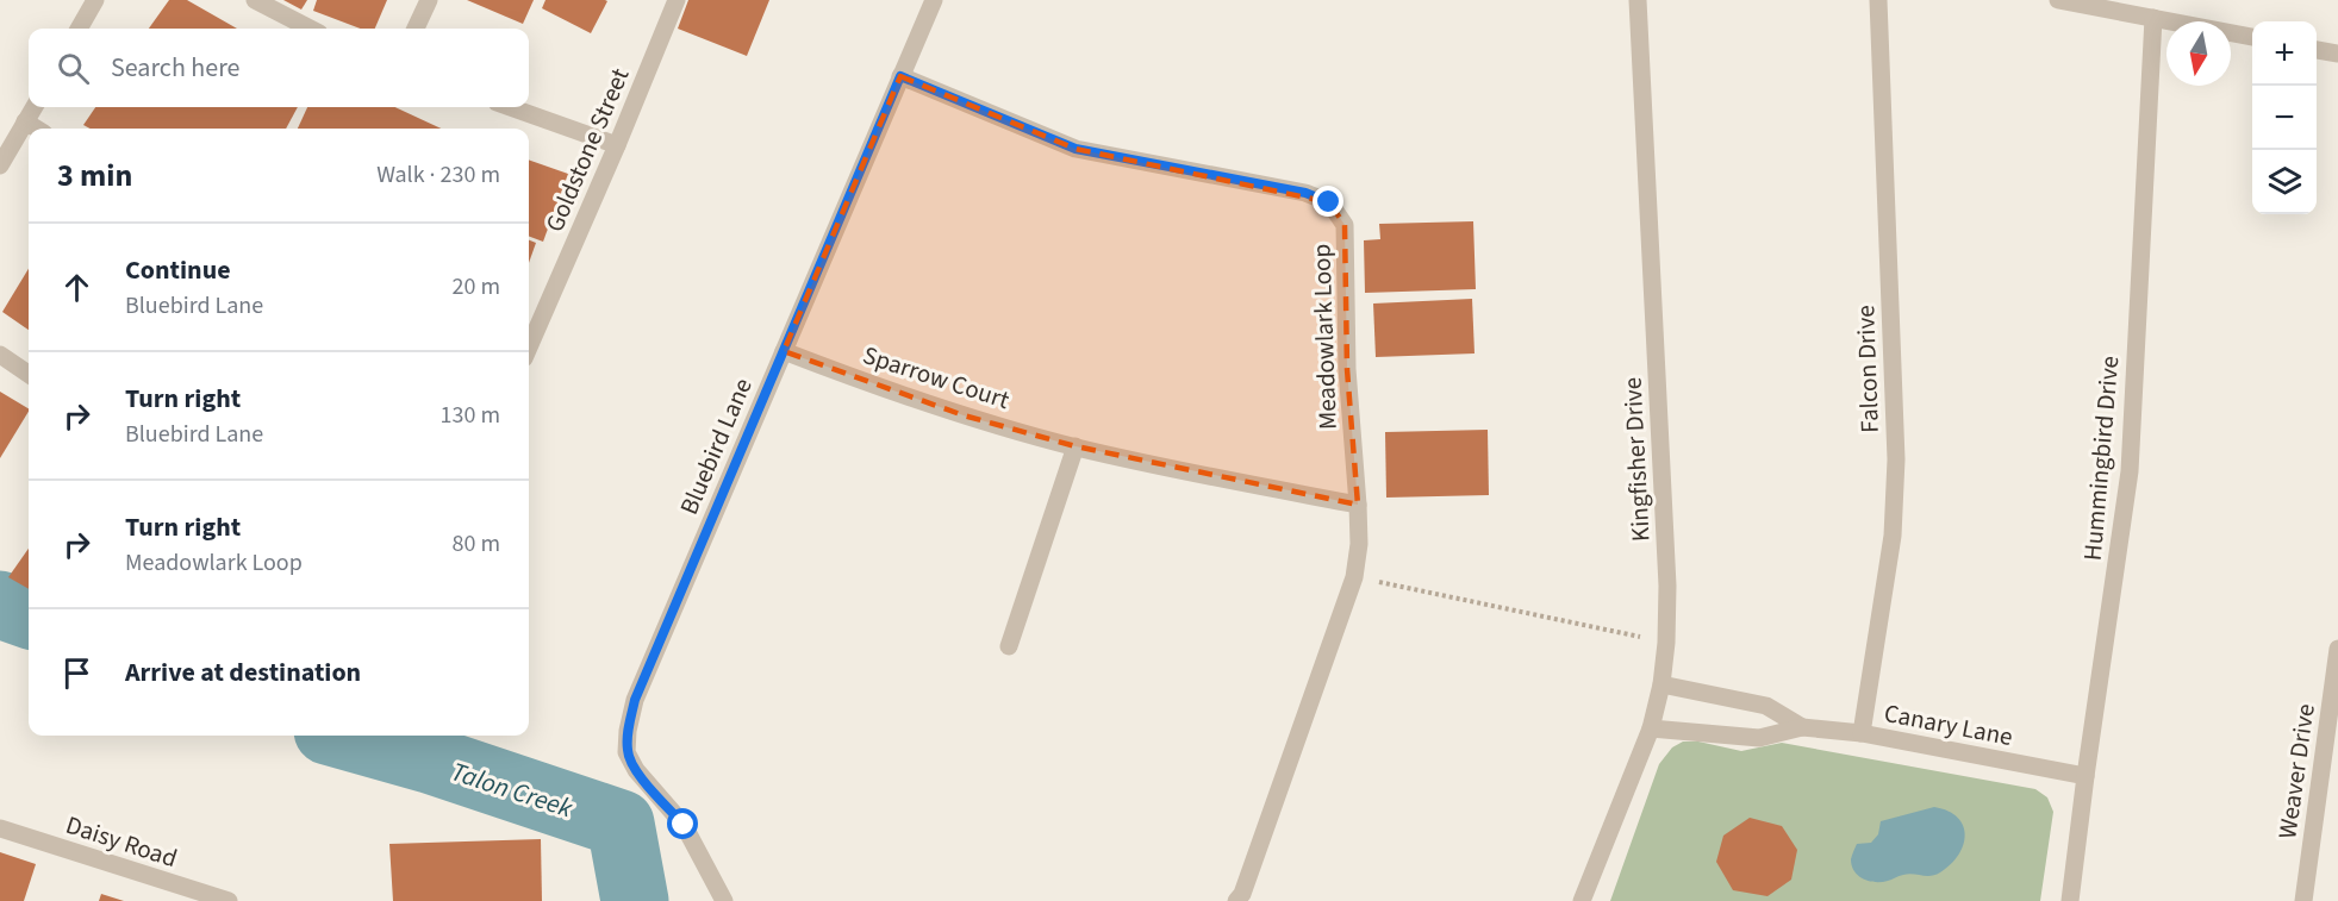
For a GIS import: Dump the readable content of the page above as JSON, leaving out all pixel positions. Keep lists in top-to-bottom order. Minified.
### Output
{"streets":{"street":["Goldstone Street","Meadowlark Loop","Falcon Drive","Sparrow Court","Bluebird Lane","Hummingbird Drive","Kingfisher Drive","Canary Lane","Weaver Drive","Daisy Road"]},"crossings":[["Meadowlark Loop","Sparrow Court"],["Meadowlark Loop","Bluebird Lane"],["Falcon Drive","Canary Lane"],["Sparrow Court","Bluebird Lane"],["Hummingbird Drive","Canary Lane"],["Kingfisher Drive","Canary Lane"]],"water":["Talon Creek"],"north":"bottom","page":{"map_buttons":["+","−"],"search":"Search here","heading":["3 min","Walk · 230 m"],"list":[["Continue","Bluebird Lane","20 m"],["Turn right","Bluebird Lane","130 m"],["Turn right","Meadowlark Loop","80 m"],"Arrive at destination"]}}
